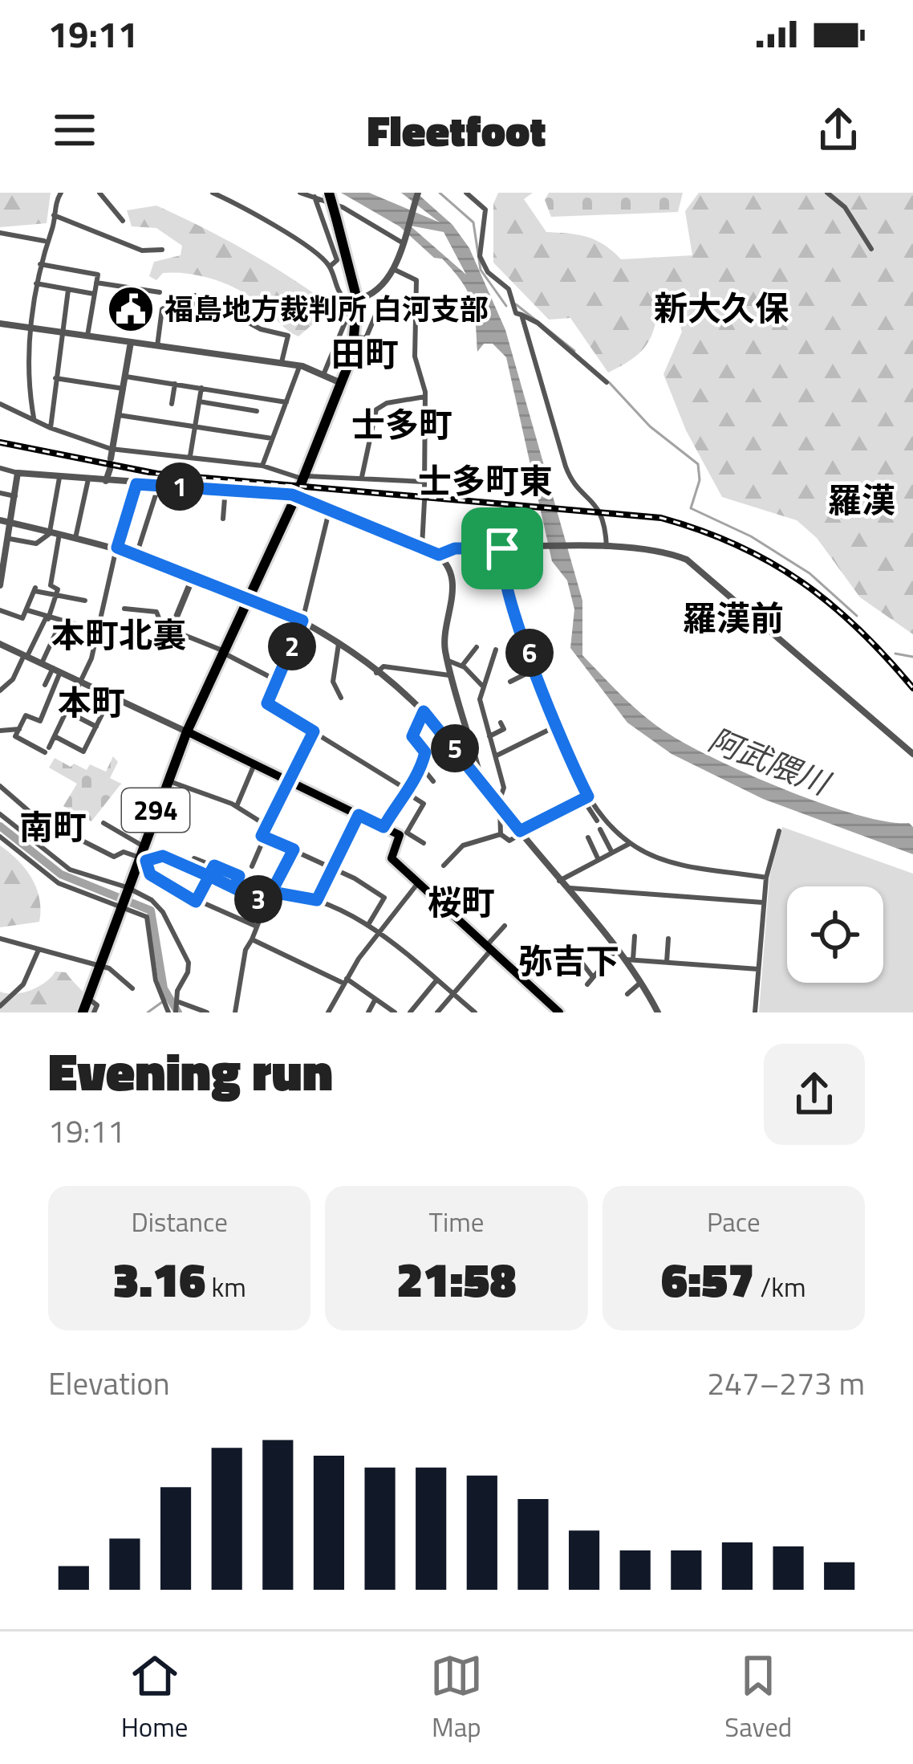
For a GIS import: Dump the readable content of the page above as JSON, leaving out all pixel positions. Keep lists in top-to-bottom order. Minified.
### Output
{"streets":{"highway":["294"]},"districts":["新大久保","田町","士多町","士多町東","羅漢","羅漢前","本町北裏","本町","南町","桜町","弥吉下"],"water":["阿武隈川"],"places":{"public building":["福島地方裁判所 白河支部"]},"page":{"status":"19:11","header":"Fleetfoot","pins":["1","2","6","5","3"],"heading":["Evening run","19:11"],"stats":[["Distance","3.16 km"],["Time","21:58"],["Pace","6:57 /km"]],"chart":["Elevation","247–273 m"],"tabs":["Home","Map","Saved"]}}
